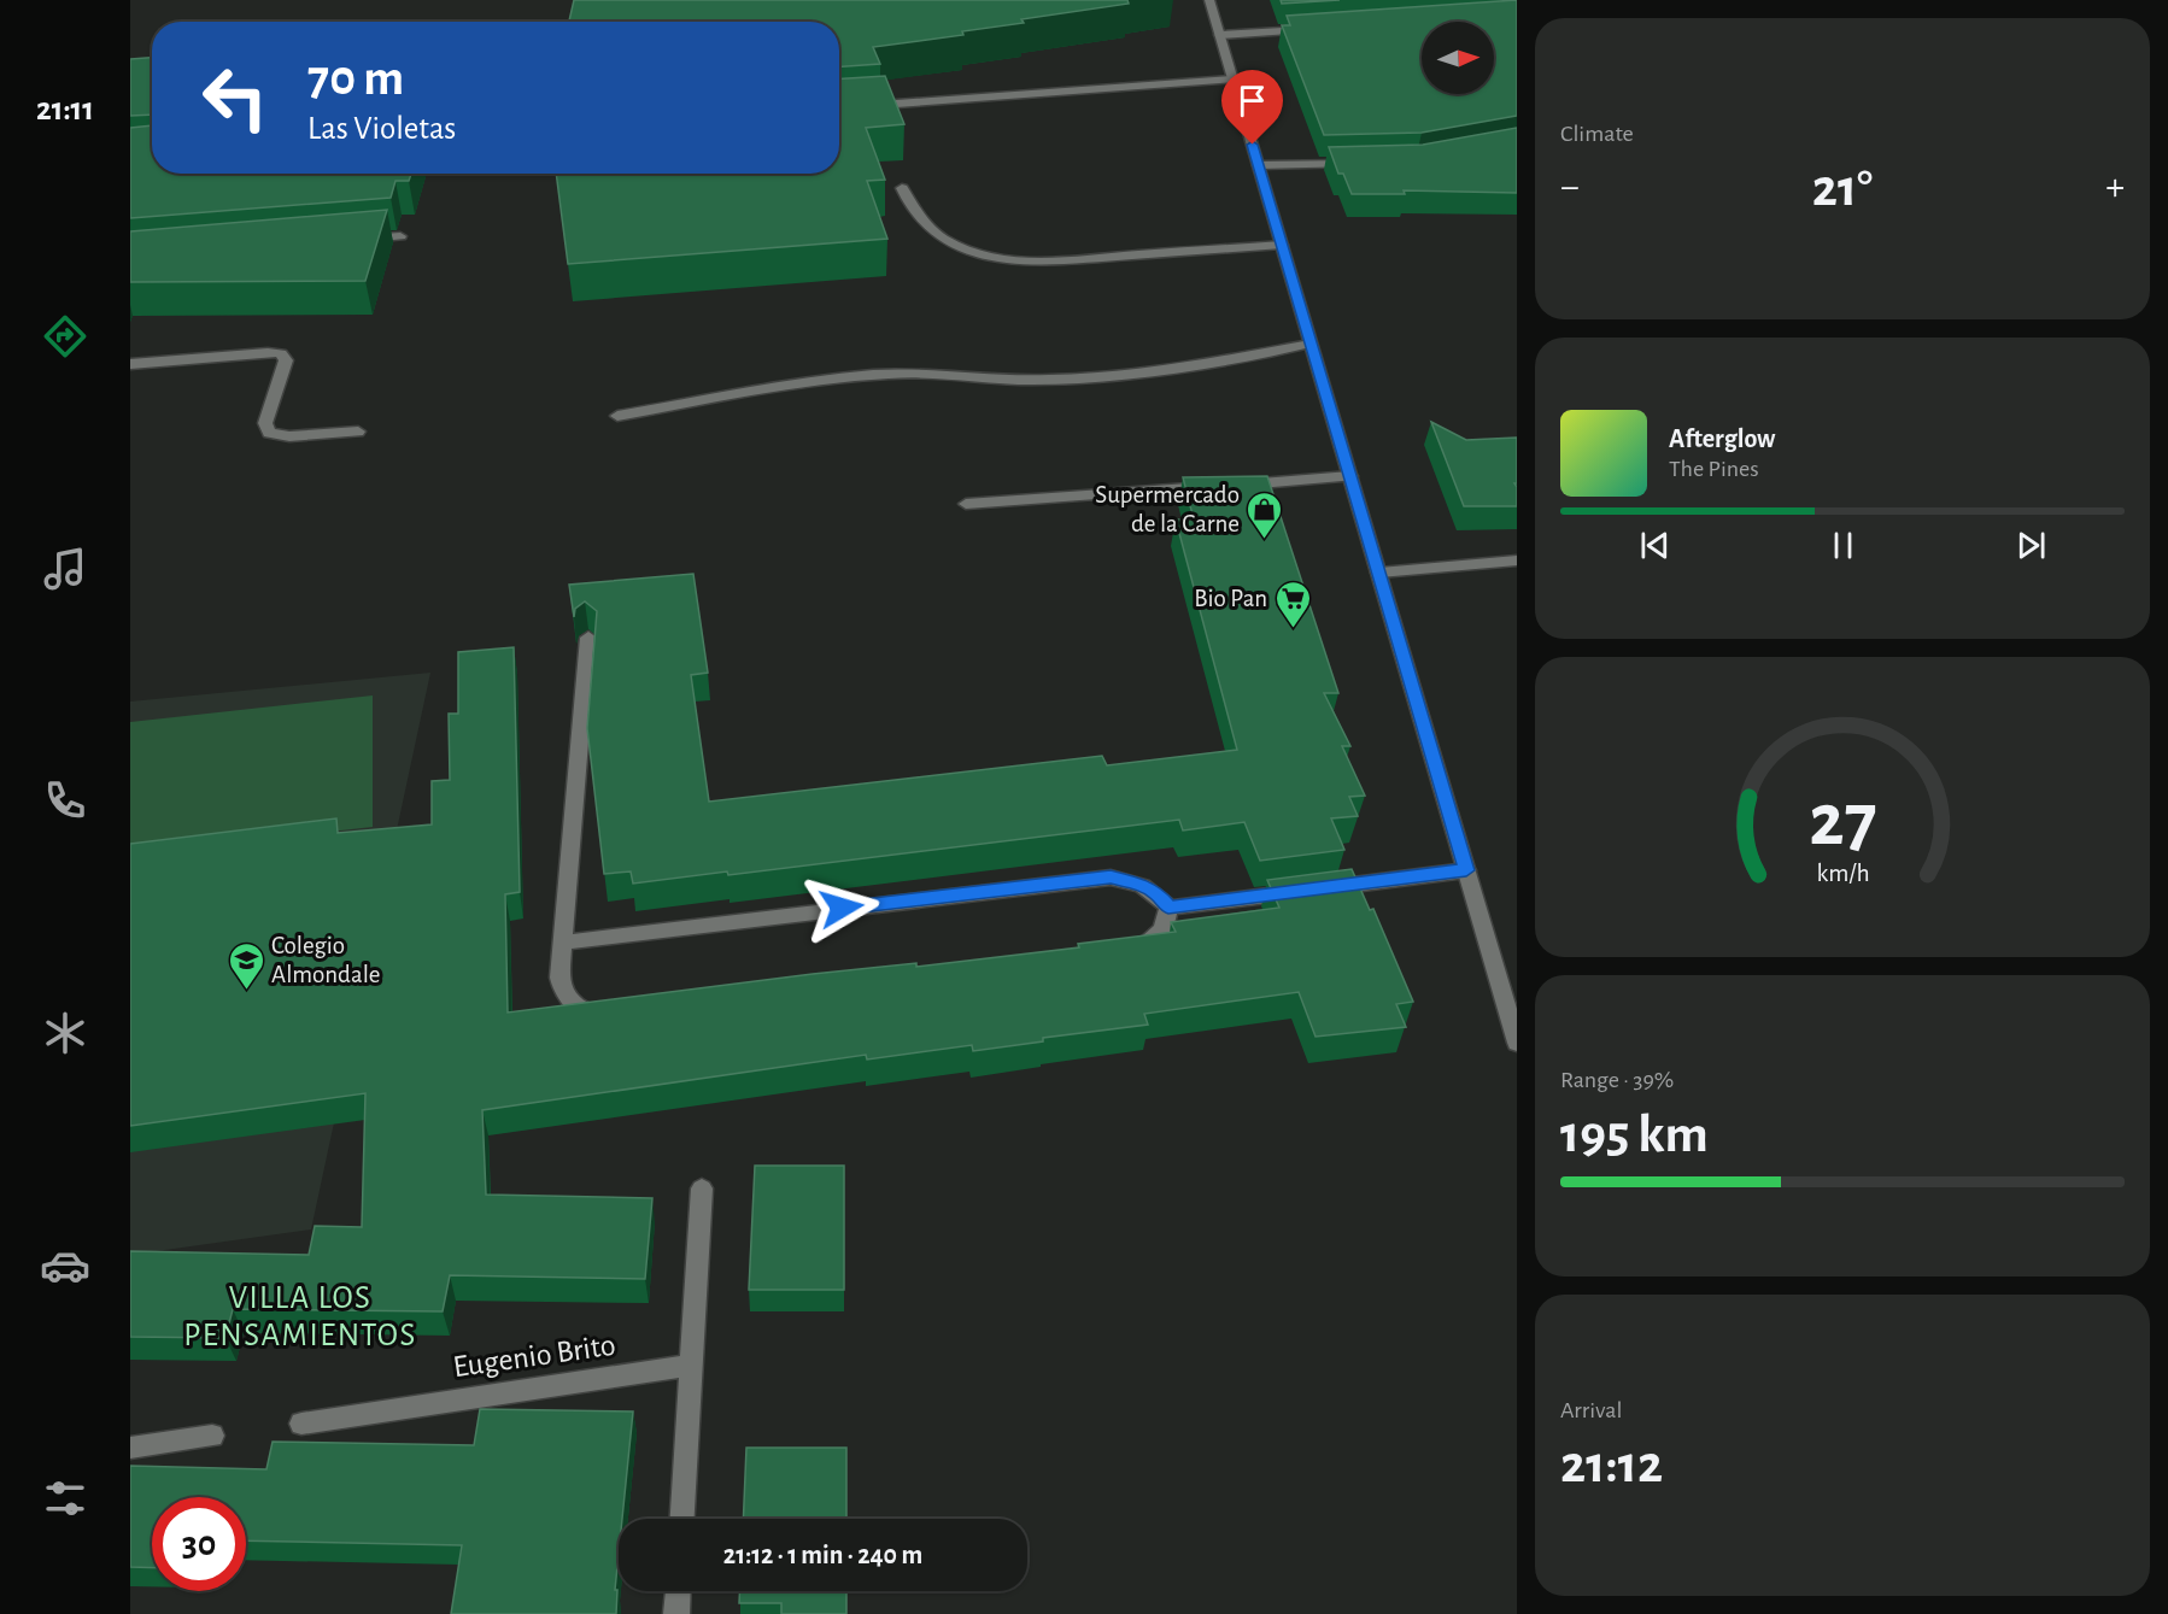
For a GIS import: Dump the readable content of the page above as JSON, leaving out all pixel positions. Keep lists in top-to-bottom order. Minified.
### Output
{"streets":{"street":["Eugenio Brito"]},"districts":["VILLA LOS PENSAMIENTOS"],"places":{"shop":["Supermercado de la Carne"],"supermarket":["Bio Pan"],"school or university":["Colegio Almondale"]},"north":"right","page":{"tabs":"21:11","tile":["Climate",["Range · 39%","195 km"],["Arrival","21:12"]],"turn":["70 m","Las Violetas"],"heat":["−","21°","+"],"song":["Afterglow","The Pines"],"limit":"30","trip":"21:12 · 1 min · 240 m","gauge":["27","km/h"]}}
